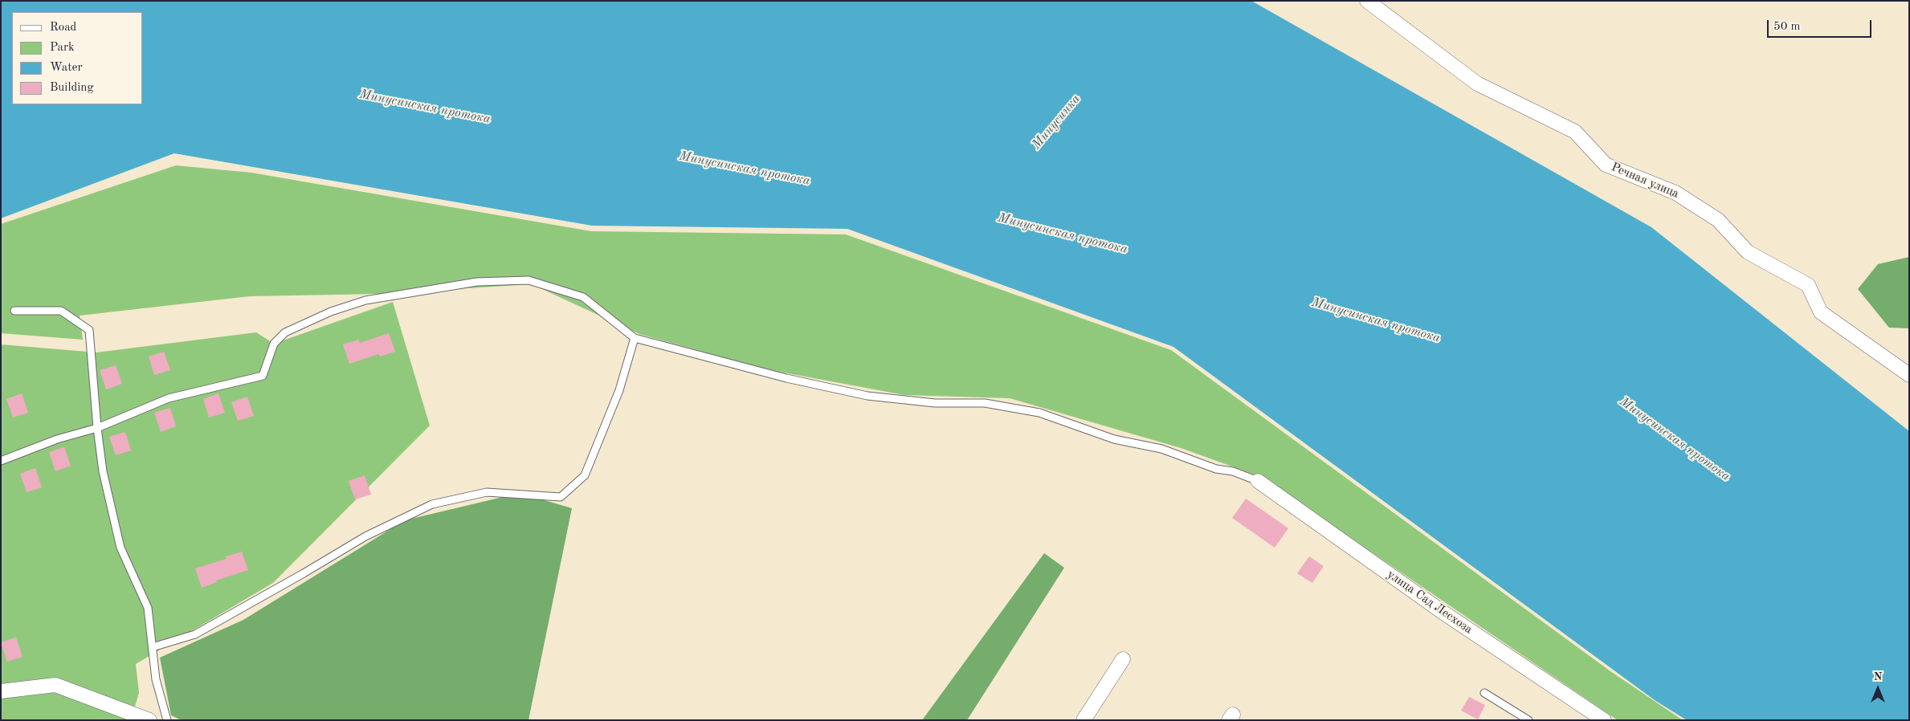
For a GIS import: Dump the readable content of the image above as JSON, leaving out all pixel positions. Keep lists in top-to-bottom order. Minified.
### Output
{"streets":{"street":["Речная улица","улица Сад Лесхоза"]},"water":["Минусинская протока","Минусинка"],"legend":["Road","Park","Water","Building"],"scale_bar":"50 m","north":"top"}
